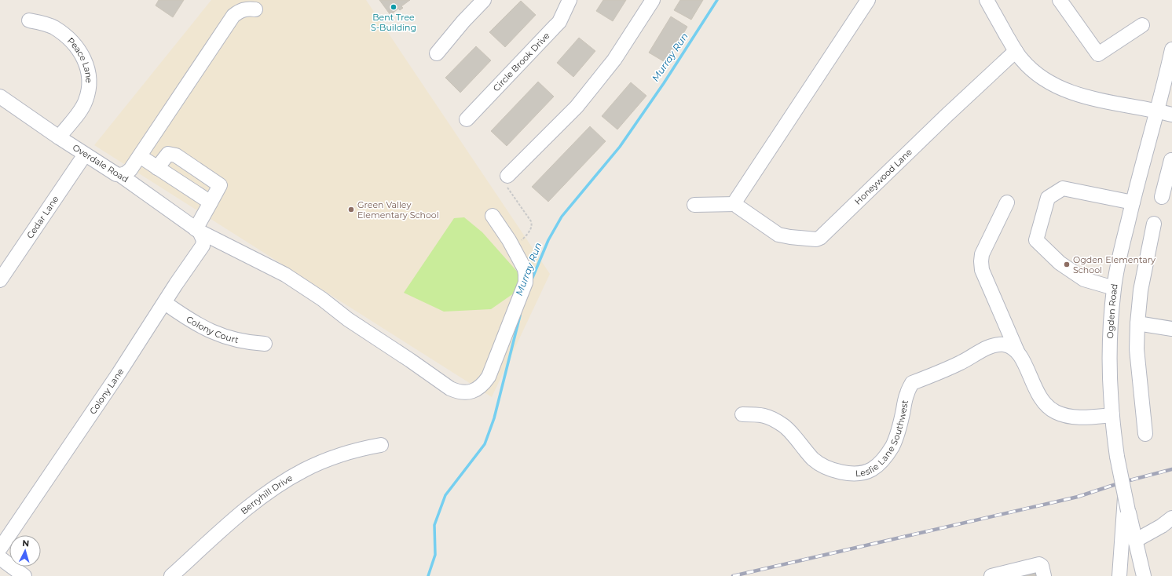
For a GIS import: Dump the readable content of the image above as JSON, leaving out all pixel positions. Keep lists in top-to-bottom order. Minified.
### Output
{"streets":{"street":["Peace Lane","Circle Brook Drive","Overdale Road","Honeywood Lane","Cedar Lane","Ogden Road","Colony Court","Colony Lane","Leslie Lane Southwest","Berryhill Drive"]},"crossings":[["Peace Lane","Overdale Road"],["Overdale Road","Cedar Lane"],["Overdale Road","Colony Lane"],["Colony Court","Colony Lane"]],"water":["Murray Run"],"places":["Bent Tree S-Building","Green Valley Elementary School","Ogden Elementary School"],"north":"top"}
